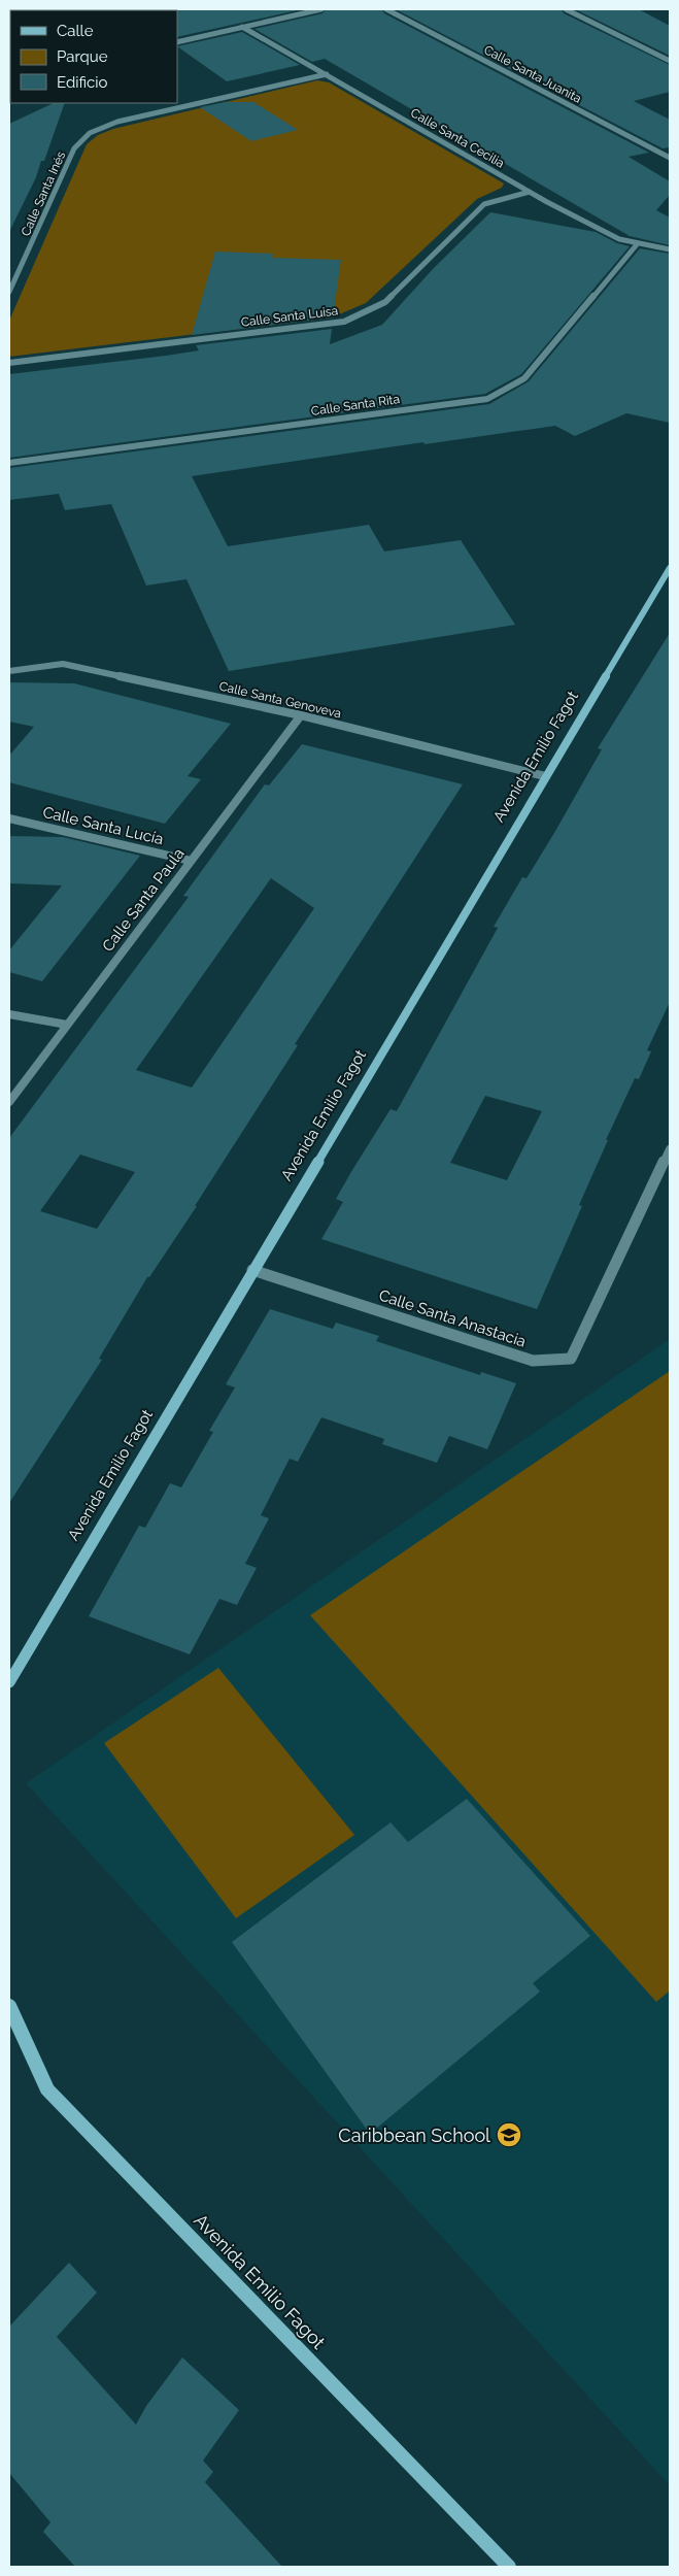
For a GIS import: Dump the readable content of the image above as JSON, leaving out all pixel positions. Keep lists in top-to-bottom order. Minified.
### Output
{"streets":{"street":["Calle Santa Juanita","Calle Santa Cecilia","Calle Santa Inés","Calle Santa Luisa","Calle Santa Rita","Calle Santa Genoveva","Avenida Emilio Fagot","Calle Santa Lucía","Calle Santa Paula","Calle Santa Anastacia"]},"crossings":[["Calle Santa Cecilia","Calle Santa Inés"],["Calle Santa Cecilia","Calle Santa Luisa"],["Calle Santa Cecilia","Calle Santa Rita"],["Calle Santa Genoveva","Avenida Emilio Fagot"],["Calle Santa Genoveva","Calle Santa Paula"],["Avenida Emilio Fagot","Calle Santa Anastacia"],["Calle Santa Lucía","Calle Santa Paula"]],"places":{"school or university":["Caribbean School"]},"legend":["Calle","Parque","Edificio"]}
